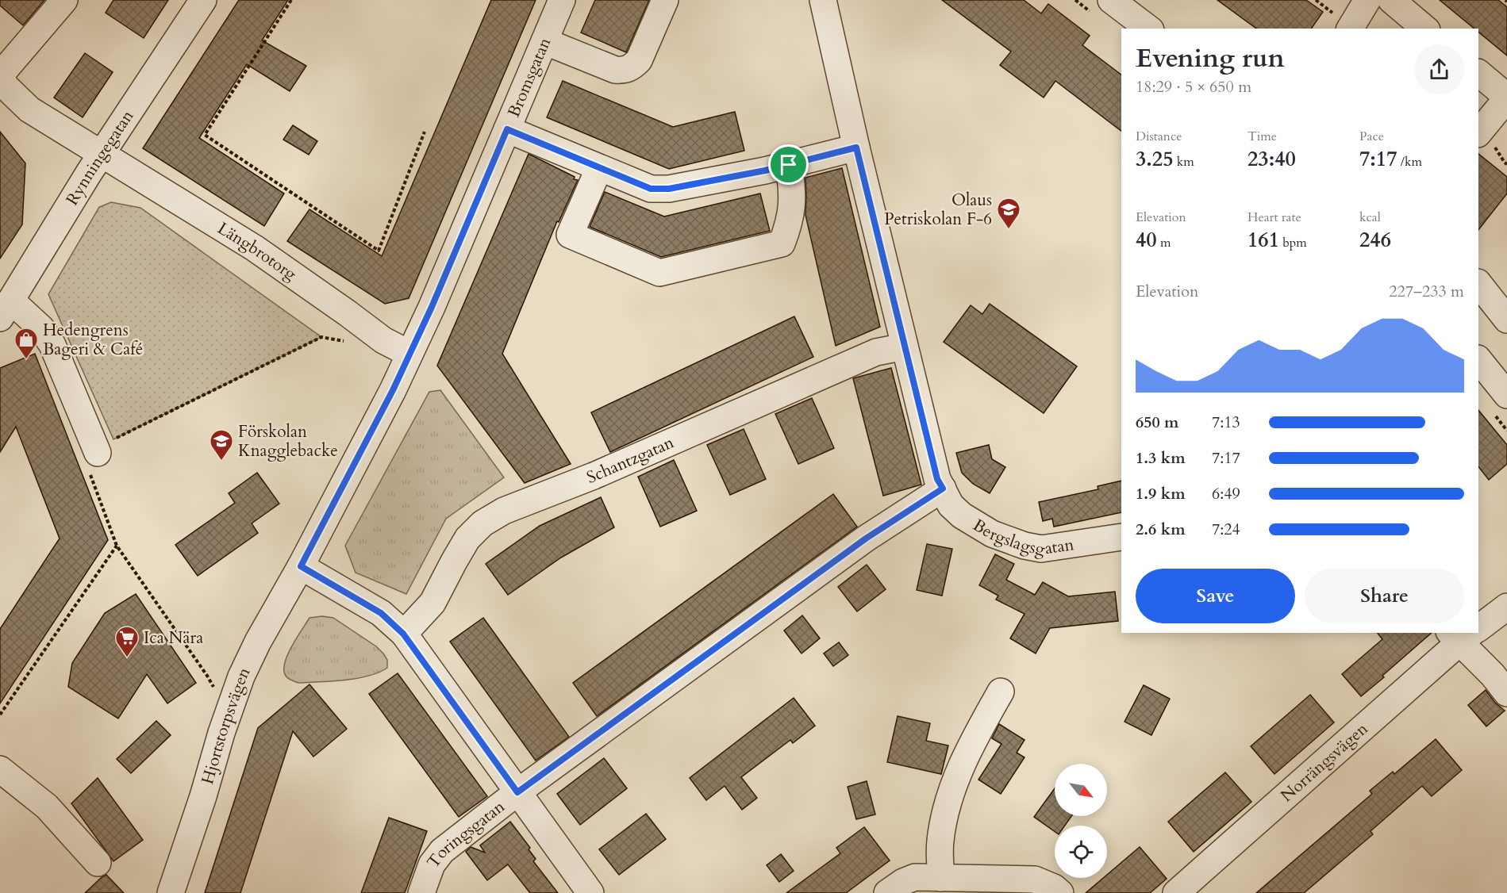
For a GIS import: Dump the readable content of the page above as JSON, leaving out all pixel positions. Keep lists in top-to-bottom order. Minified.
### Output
{"streets":{"street":["Bromsgatan","Rynningegatan","Längbrotorg","Schantzgatan","Bergslagsgatan","Hjortstorpsvägen","Norrängsvägen","Toringsgatan"]},"crossings":[["Bromsgatan","Längbrotorg"],["Bromsgatan","Hjortstorpsvägen"],["Rynningegatan","Längbrotorg"],["Schantzgatan","Bergslagsgatan"],["Bergslagsgatan","Toringsgatan"]],"places":{"school or university":["Olaus Petriskolan F-6","Förskolan Knagglebacke"],"shop":["Hedengrens Bageri & Café"],"supermarket":["Ica Nära"]},"north":"bottom right","page":{"heading":["Evening run","18:29 · 5 × 650 m"],"stats":[["Distance","3.25 km"],["Time","23:40"],["Pace","7:17 /km"],["Elevation","40 m"],["Heart rate","161 bpm"],["kcal","246"]],"chart":["Elevation","227–233 m"],"list":[{"name":"650 m","note":"7:13"},{"name":"1.3 km","note":"7:17"},{"name":"1.9 km","note":"6:49"},{"name":"2.6 km","note":"7:24"}],"buttons":["Save","Share"]}}
